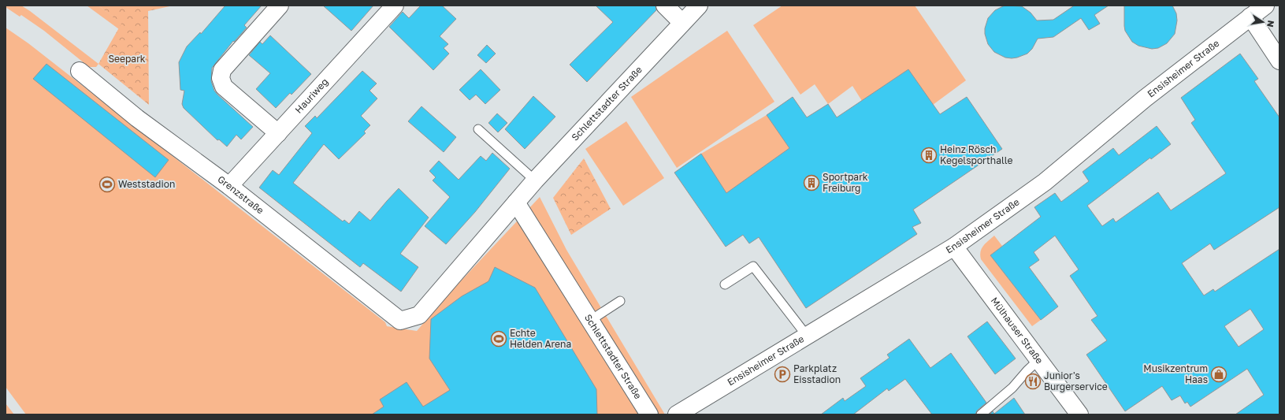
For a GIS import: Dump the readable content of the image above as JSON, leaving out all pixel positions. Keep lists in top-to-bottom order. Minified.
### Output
{"streets":{"street":["Ensisheimer Straße","Hauriweg","Schlettstadter Straße","Grenzstraße","Mülhauser Straße"]},"crossings":[["Ensisheimer Straße","Mülhauser Straße"],["Hauriweg","Grenzstraße"],["Schlettstadter Straße","Grenzstraße"]],"parks":["Seepark"],"places":{"building":["Heinz Rösch Kegelsporthalle","Sportpark Freiburg"],"sports":["Weststadion","Echte Helden Arena"],"parking":["Parkplatz Eisstadion"],"shop":["Musikzentrum Haas"],"restaurant":["Junior's Burgerservice"]},"north":"right"}
